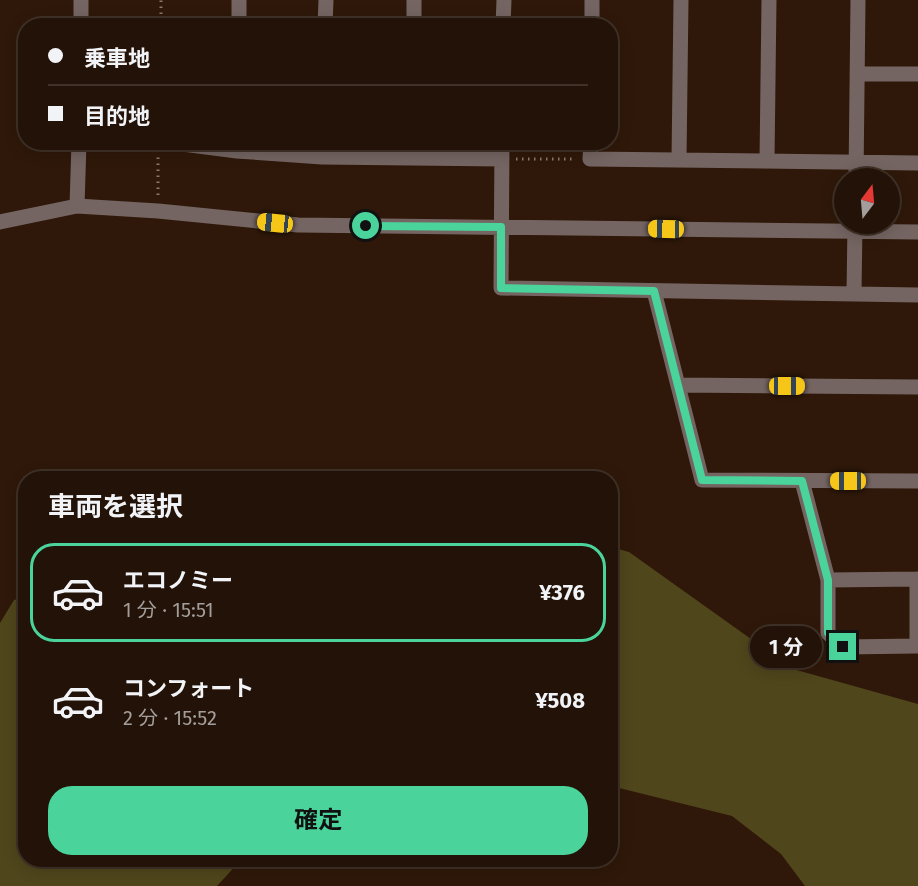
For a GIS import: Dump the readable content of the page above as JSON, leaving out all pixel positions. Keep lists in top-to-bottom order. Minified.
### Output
{"north":"top","page":{"banner":["乗車地","目的地"],"heading":"車両を選択","list":[{"name":"エコノミー","note":"1 分 · 15:51","value":"¥376"},{"name":"コンフォート","note":"2 分 · 15:52","value":"¥508"}],"bubble":"1 分","buttons":"確定"}}
